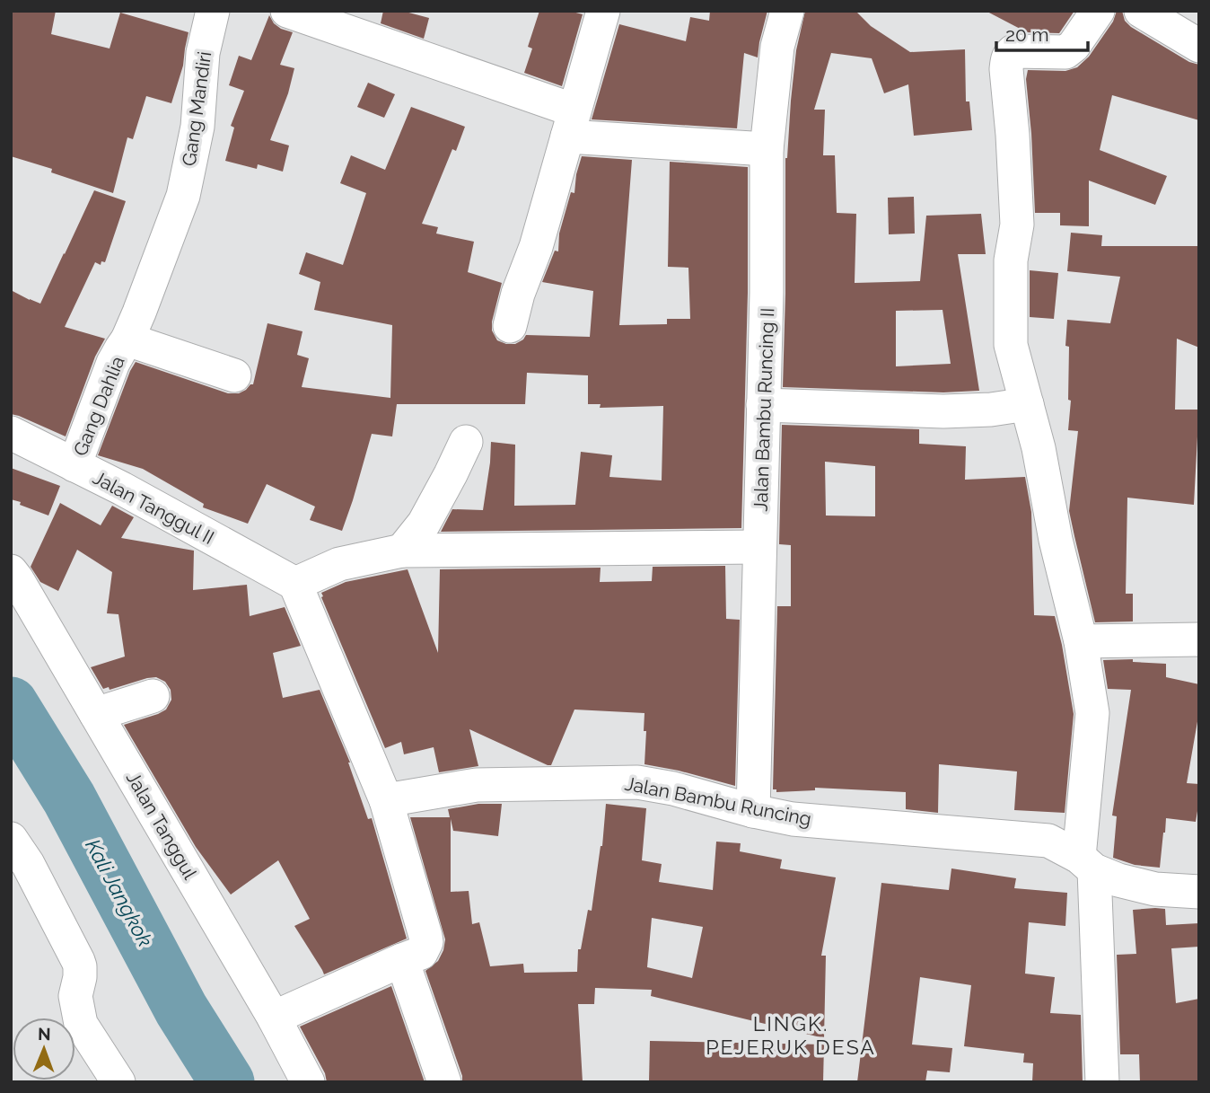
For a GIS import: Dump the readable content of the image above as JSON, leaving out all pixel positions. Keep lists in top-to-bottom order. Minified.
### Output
{"streets":{"street":["Gang Mandiri","Gang Dahlia","Jalan Bambu Runcing II","Jalan Tanggul II","Jalan Bambu Runcing","Jalan Tanggul"]},"crossings":[["Gang Mandiri","Gang Dahlia"],["Gang Dahlia","Jalan Tanggul II"],["Jalan Bambu Runcing II","Jalan Bambu Runcing"]],"districts":["LINGK. PEJERUK DESA"],"water":["Kali Jangkok"],"scale_bar":"20 m","north":"top"}
